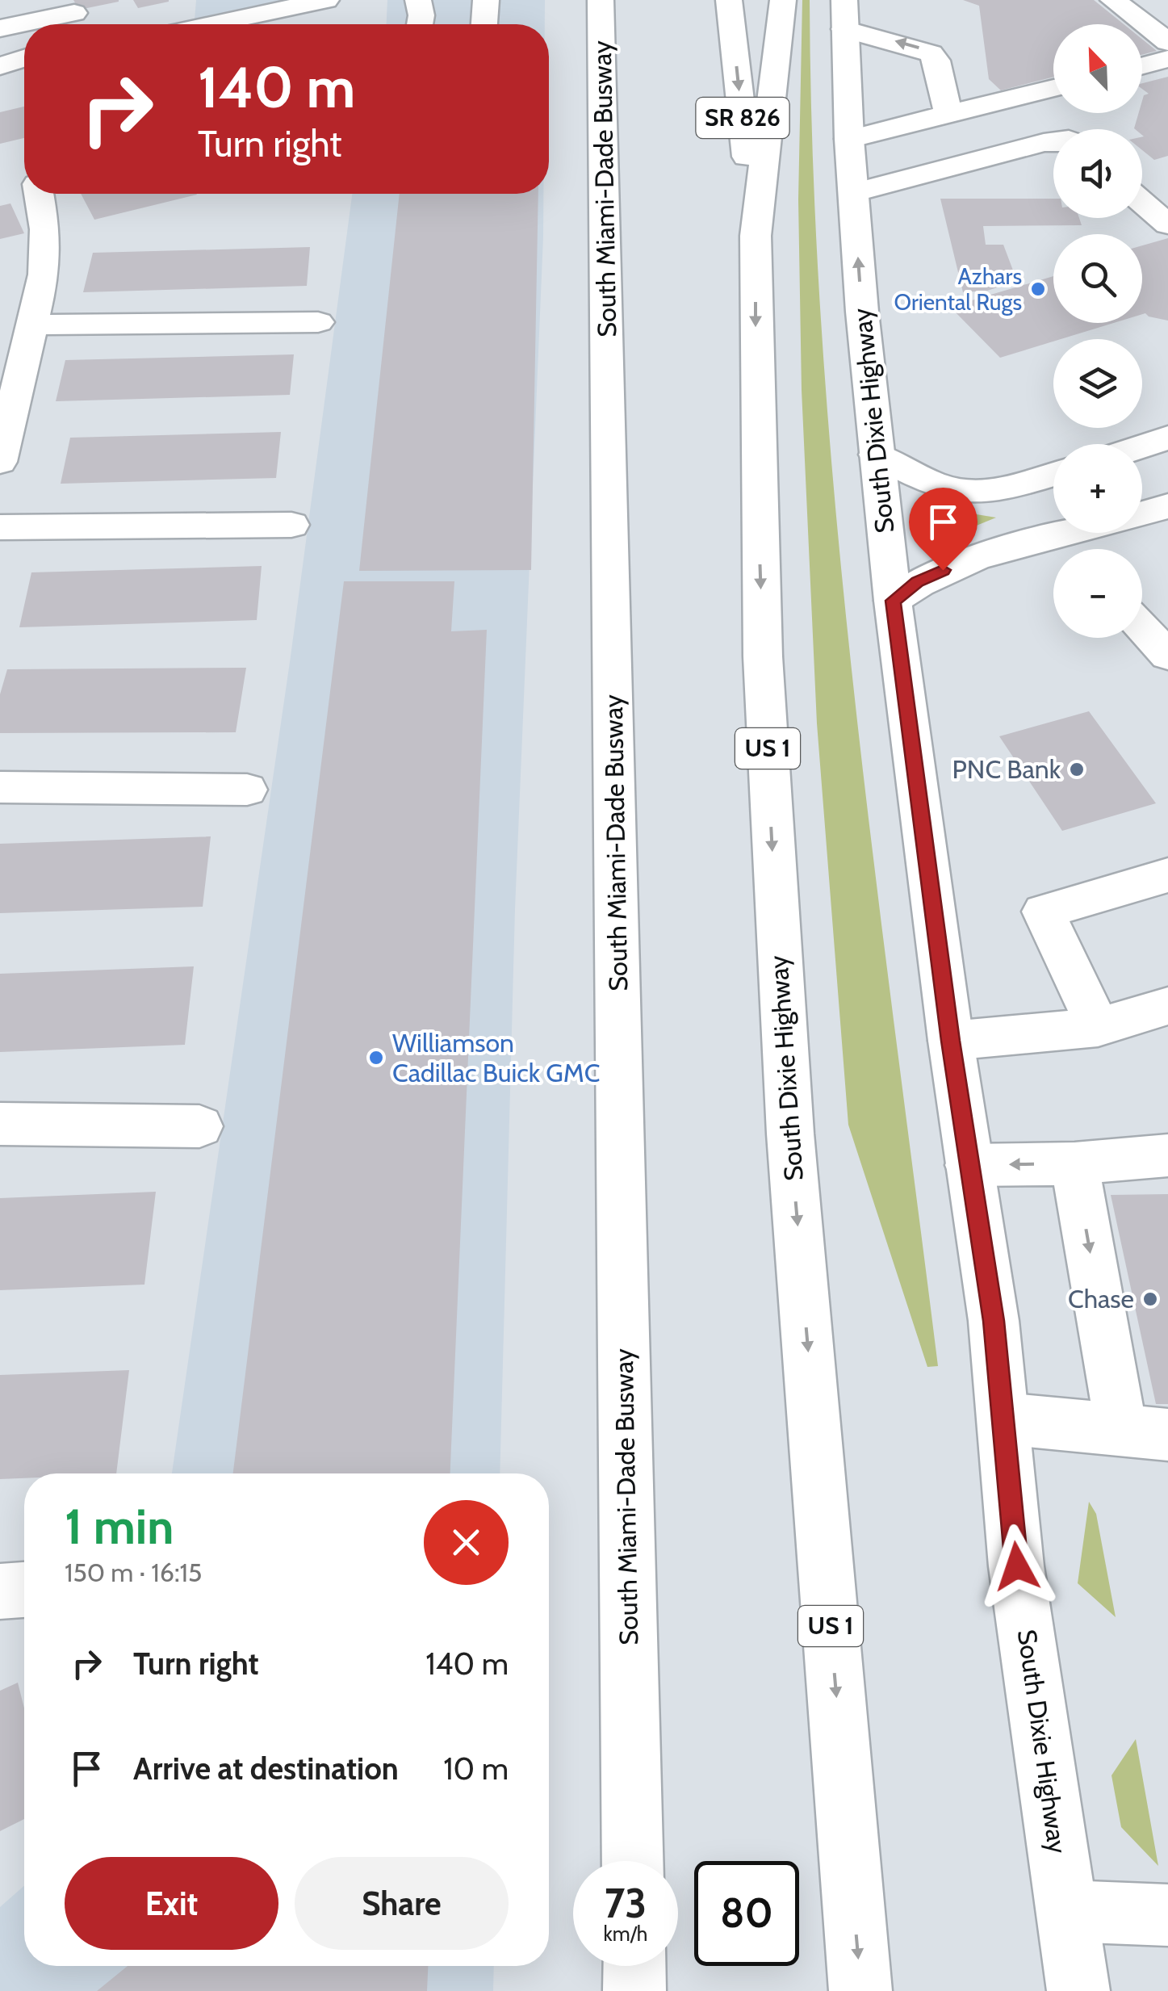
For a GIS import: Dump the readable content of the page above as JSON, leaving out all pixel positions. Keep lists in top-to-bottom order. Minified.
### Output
{"streets":{"main road":["SR 826","South Miami-Dade Busway","South Dixie Highway","US 1"]},"crossings":[["SR 826","South Dixie Highway"]],"places":["Azhars Oriental Rugs","PNC Bank","Williamson Cadillac Buick GMC","Chase"],"north":"top left","page":{"map_buttons":["+","−"],"turn":["140 m","Turn right"],"heading":["1 min","150 m · 16:15"],"list":[{"name":"Turn right","value":"140 m"},{"name":"Arrive at destination","value":"10 m"}],"buttons":["Exit","Share"],"speed":"73 km/h","limit":"80"}}
